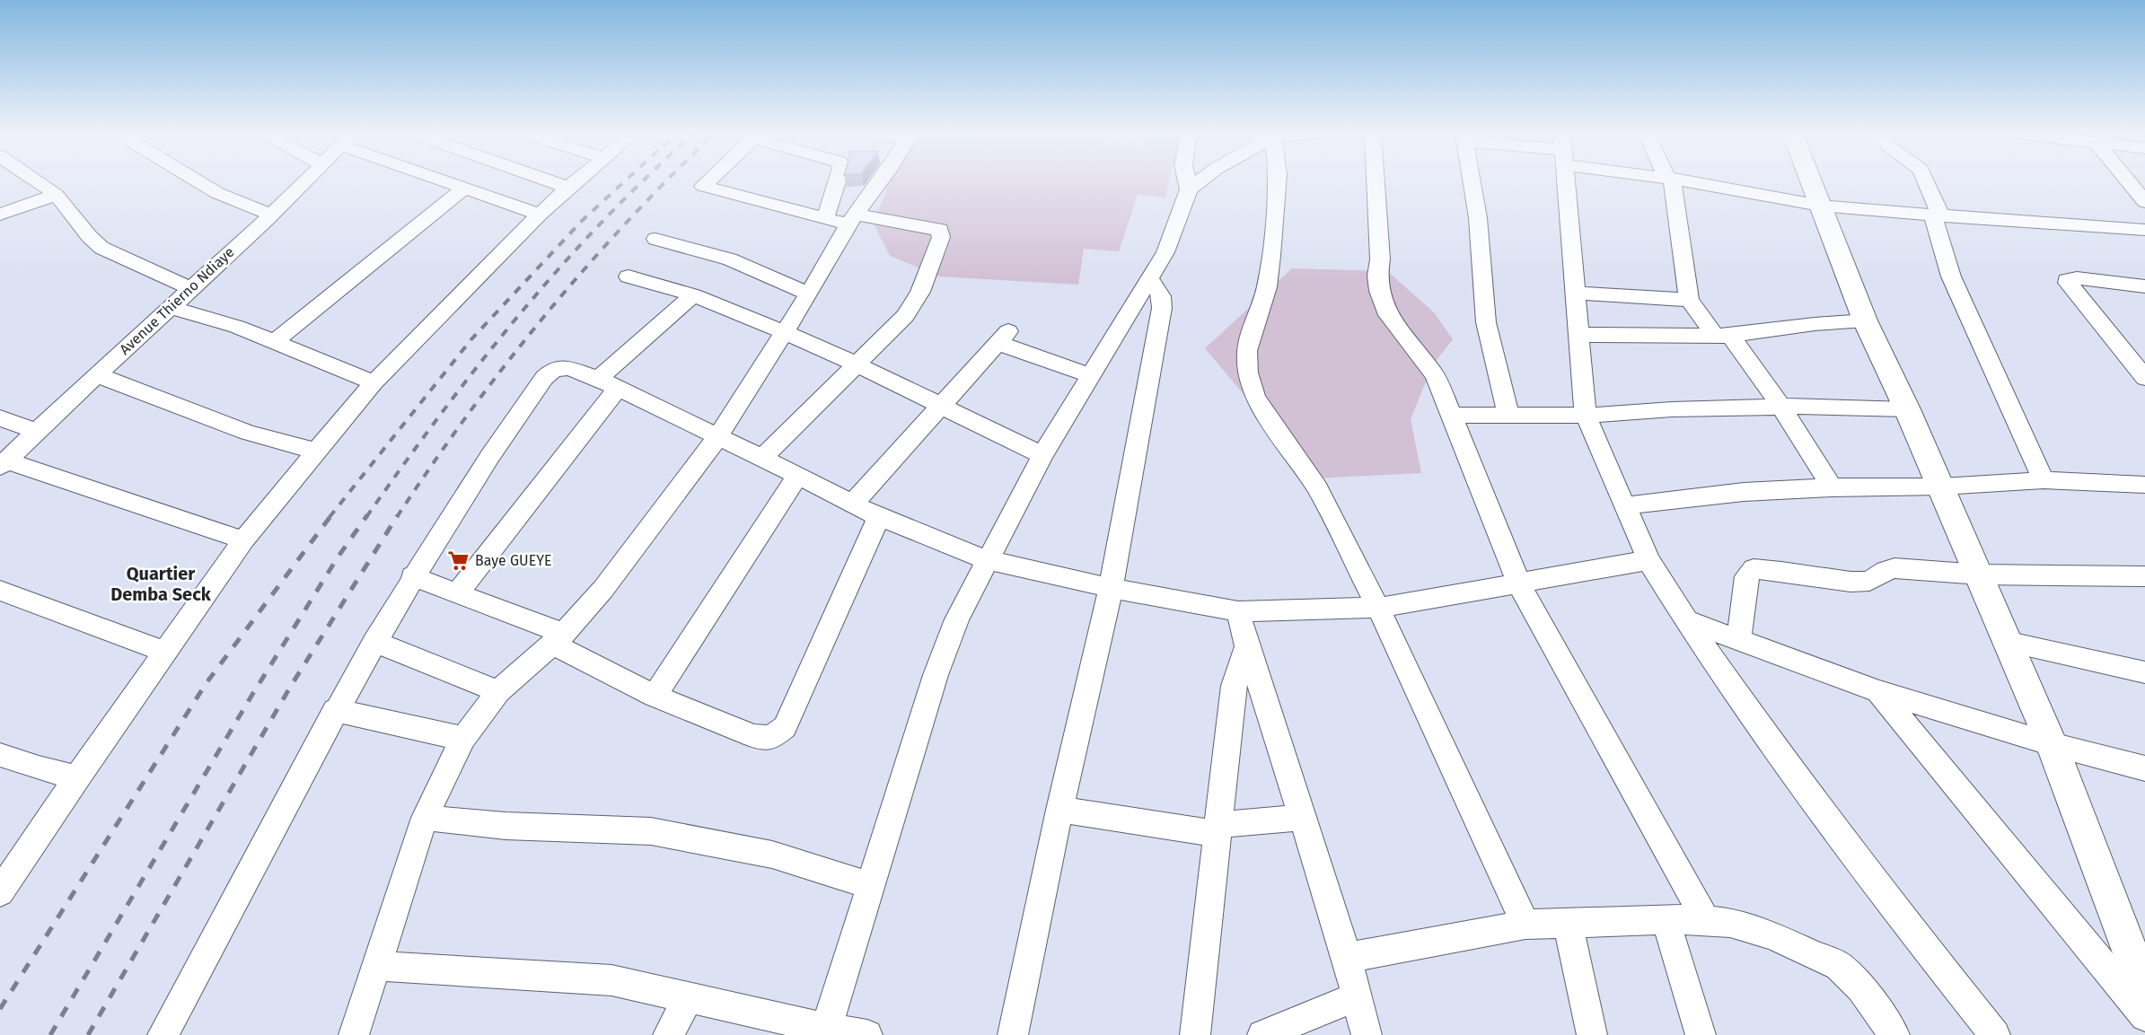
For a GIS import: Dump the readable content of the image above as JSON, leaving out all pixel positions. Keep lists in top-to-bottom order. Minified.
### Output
{"streets":{"street":["Avenue Thierno Ndiaye"]},"districts":["Quartier Demba Seck"],"places":{"supermarket":["Baye GUEYE"]}}
